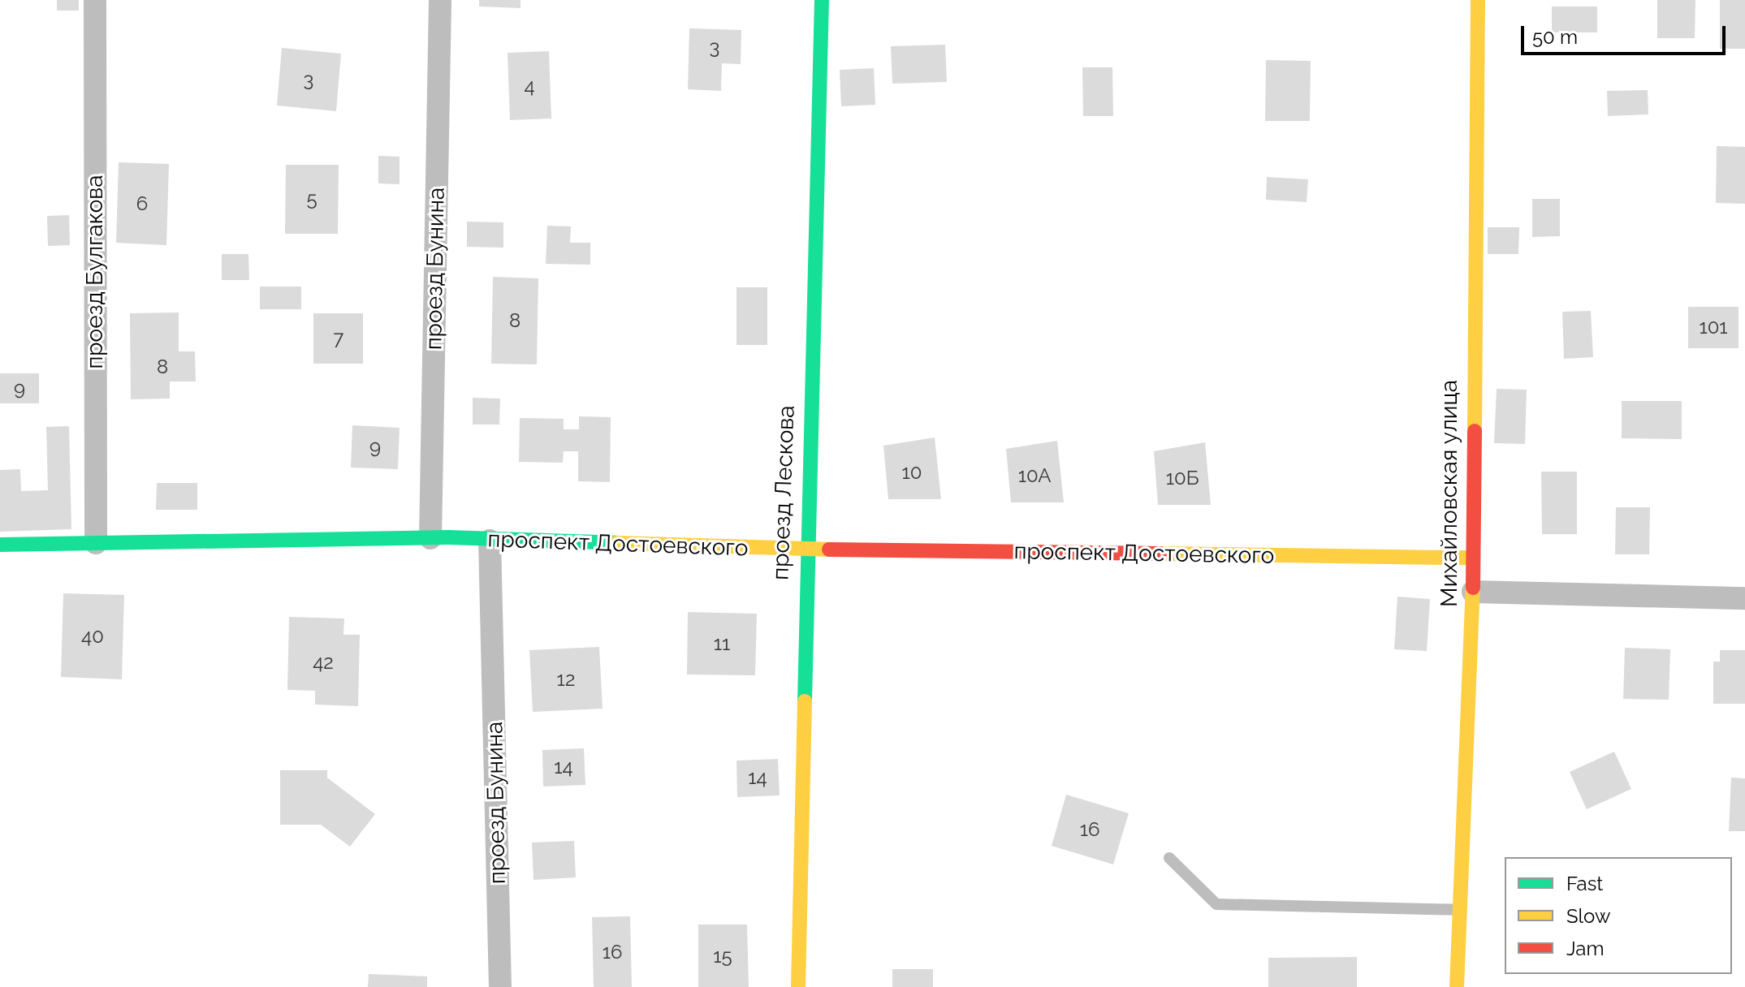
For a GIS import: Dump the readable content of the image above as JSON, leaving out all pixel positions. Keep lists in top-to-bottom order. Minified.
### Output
{"streets":{"street":["проезд Бунина","проезд Булгакова","проезд Лескова","Михайловская улица","проспект Достоевского"]},"crossings":[["проезд Бунина","проспект Достоевского"],["проезд Булгакова","проспект Достоевского"],["проезд Лескова","проспект Достоевского"],["Михайловская улица","проспект Достоевского"]],"house_numbers":["3","3","4","5","6","8","101","7","8","9","9","10","10А","10Б","40","11","42","12","14","14","16","16","15"],"legend":["Fast","Slow","Jam"],"scale_bar":"50 m"}
